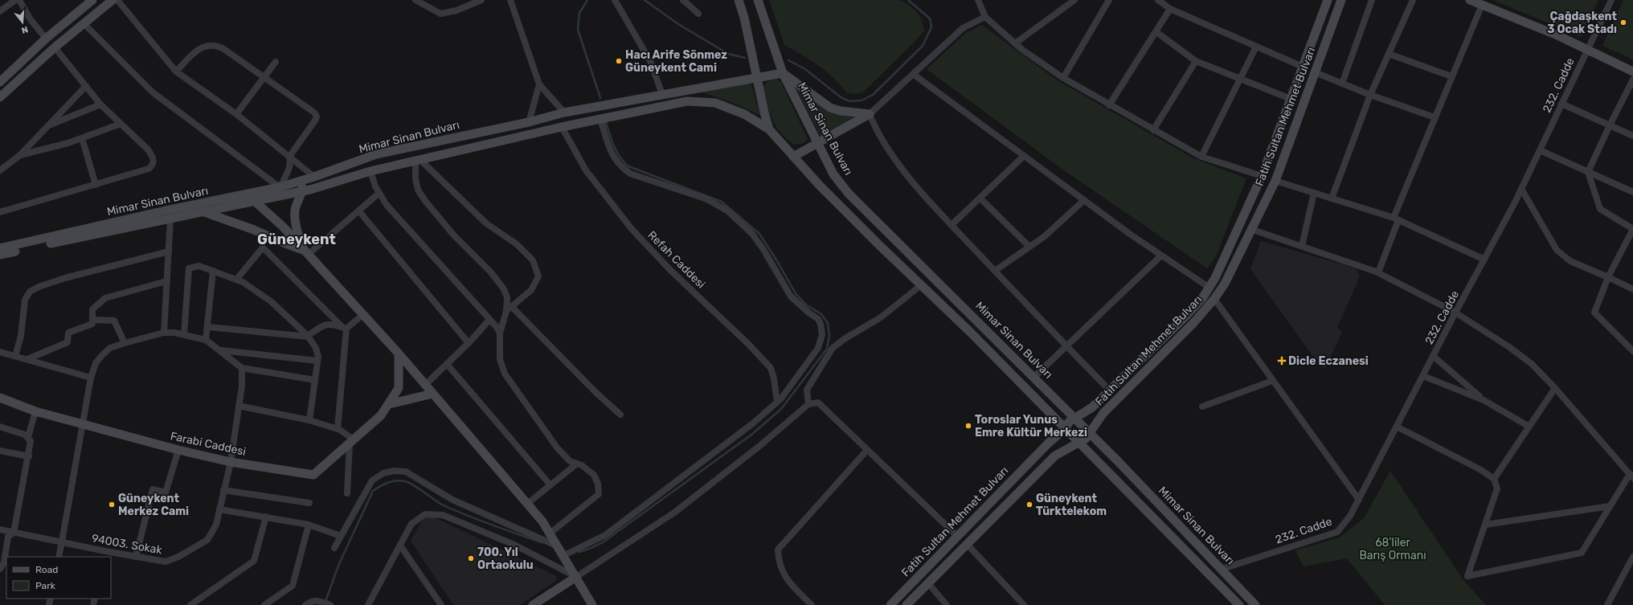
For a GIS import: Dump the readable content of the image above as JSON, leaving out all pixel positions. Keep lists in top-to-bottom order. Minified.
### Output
{"streets":{"main road":["Fatih Sultan Mehmet Bulvarı","Mimar Sinan Bulvarı","Farabi Caddesi"],"street":["232. Cadde","Refah Caddesi","94003. Sokak"]},"crossings":[["232. Cadde","Mimar Sinan Bulvarı"],["Fatih Sultan Mehmet Bulvarı","Mimar Sinan Bulvarı"],["Mimar Sinan Bulvarı","Refah Caddesi"],["Farabi Caddesi","94003. Sokak"]],"districts":["Güneykent"],"parks":["68'liler Barış Ormanı"],"places":{"other":["Çağdaşkent 3 Ocak Stadı","Hacı Arife Sönmez Güneykent Cami","Toroslar Yunus Emre Kültür Merkezi","Güneykent Merkez Cami","Güneykent Türktelekom","700. Yıl Ortaokulu"],"health":["Dicle Eczanesi"]},"legend":["Road","Park"],"north":"bottom"}
